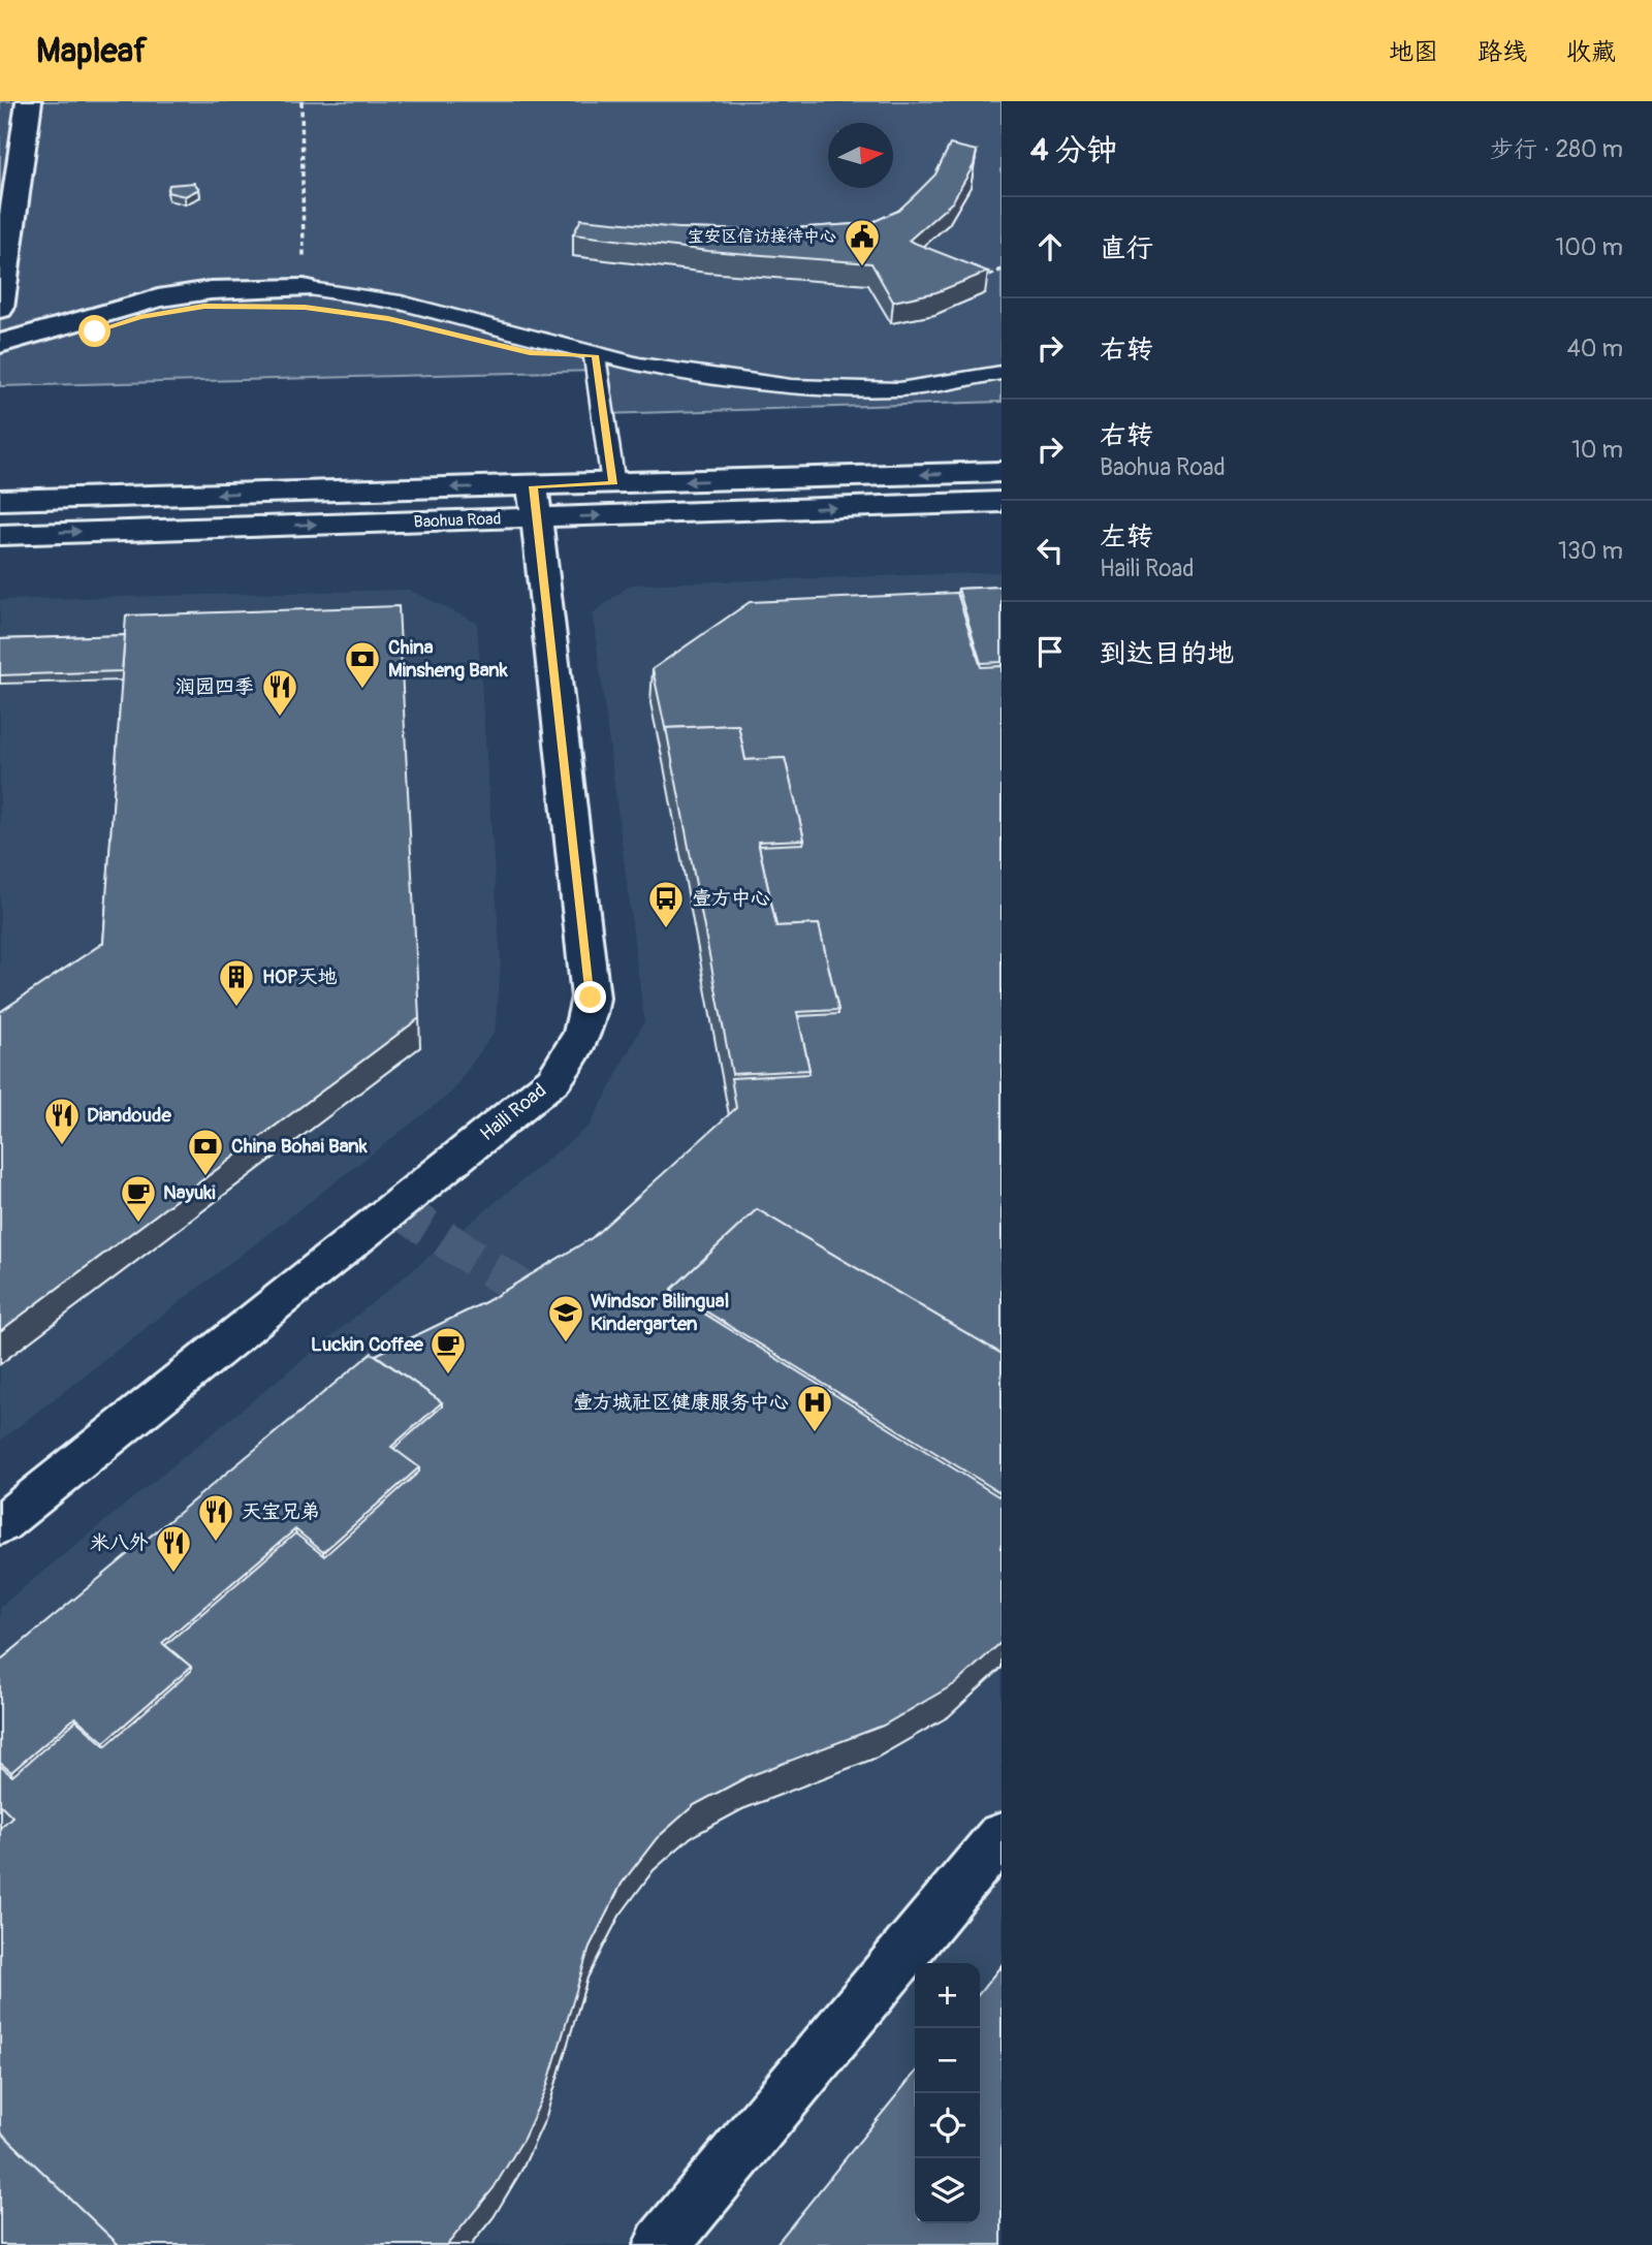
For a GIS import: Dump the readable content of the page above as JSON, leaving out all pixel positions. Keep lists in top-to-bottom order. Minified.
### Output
{"streets":{"street":["Baohua Road","Haili Road"]},"crossings":[["Baohua Road","Haili Road"]],"places":{"public building":["宝安区信访接待中心"],"bank":["China Minsheng Bank","China Bohai Bank"],"restaurant":["润园四季","Diandoude","天宝兄弟","米八外"],"bus stop":["壹方中心"],"building":["HOP天地"],"cafe":["Nayuki","Luckin Coffee"],"school or university":["Windsor Bilingual Kindergarten"],"hospital":["壹方城社区健康服务中心"]},"north":"right","page":{"header":"Mapleaf","nav":["地图","路线","收藏"],"heading":["4 分钟","步行 · 280 m"],"list":[["直行","100 m"],["右转","40 m"],["右转","Baohua Road","10 m"],["左转","Haili Road","130 m"],"到达目的地"],"map_buttons":["+","−"]}}
